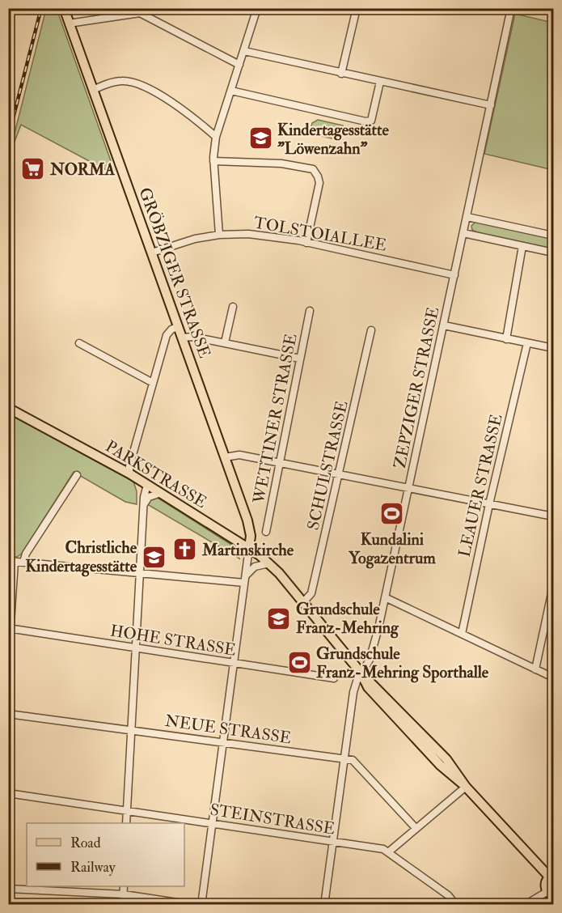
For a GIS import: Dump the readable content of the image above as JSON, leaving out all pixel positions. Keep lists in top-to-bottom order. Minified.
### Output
{"streets":{"main road":["GRÖBZIGER STRASSE","PARKSTRASSE"],"street":["TOLSTOIALLEE","ZEPZIGER STRASSE","WETTINER STRASSE","SCHULSTRASSE","LEAUER STRASSE","HOHE STRASSE","NEUE STRASSE","STEINSTRASSE"]},"crossings":[["TOLSTOIALLEE","GRÖBZIGER STRASSE"],["TOLSTOIALLEE","ZEPZIGER STRASSE"],["GRÖBZIGER STRASSE","PARKSTRASSE"],["ZEPZIGER STRASSE","PARKSTRASSE"],["ZEPZIGER STRASSE","NEUE STRASSE"],["ZEPZIGER STRASSE","STEINSTRASSE"],["SCHULSTRASSE","PARKSTRASSE"]],"places":{"school or university":["Kindertagesstätte \"Löwenzahn\"","Christliche Kindertagesstätte","Grundschule Franz-Mehring"],"supermarket":["NORMA"],"sports":["Kundalini Yogazentrum","Grundschule Franz-Mehring Sporthalle"],"church":["Martinskirche"]},"legend":["Road","Railway"]}
